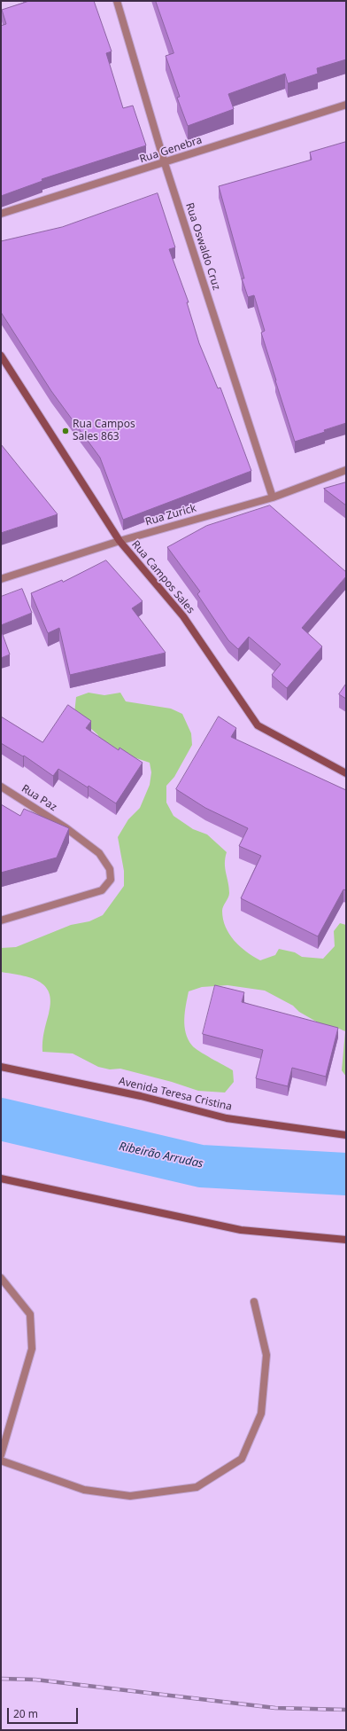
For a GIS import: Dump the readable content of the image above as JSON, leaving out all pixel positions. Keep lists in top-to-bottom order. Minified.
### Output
{"streets":{"main road":["Rua Campos Sales","Avenida Teresa Cristina"],"street":["Rua Genebra","Rua Oswaldo Cruz","Rua Zurick","Rua Paz"]},"crossings":[["Rua Genebra","Rua Oswaldo Cruz"],["Rua Oswaldo Cruz","Rua Zurick"],["Rua Zurick","Rua Campos Sales"]],"water":["Ribeirão Arrudas"],"places":["Rua Campos Sales 863"],"scale_bar":"20 m"}
